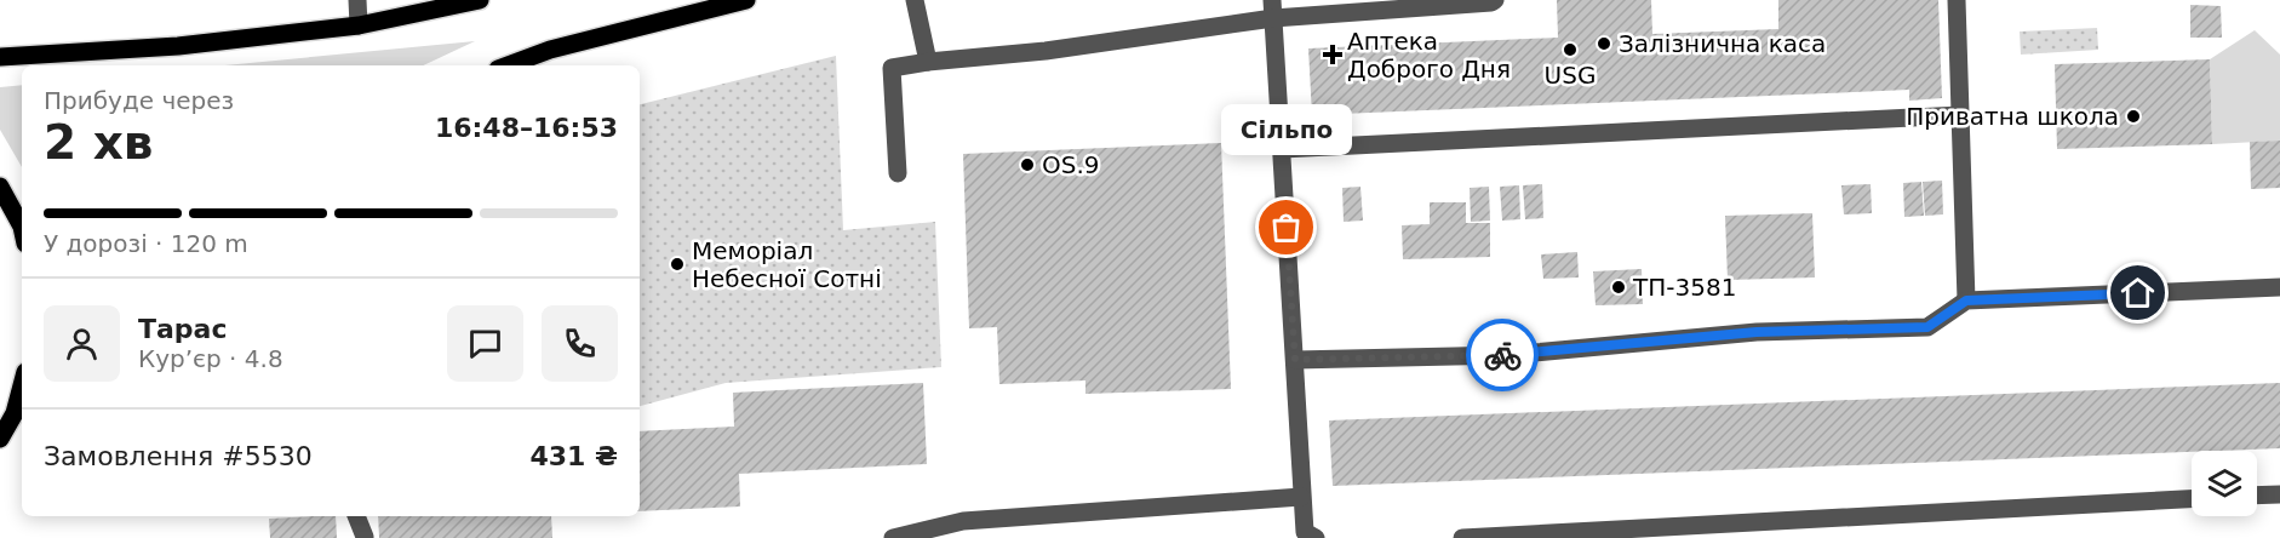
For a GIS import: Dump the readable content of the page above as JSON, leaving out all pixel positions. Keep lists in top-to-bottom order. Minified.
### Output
{"places":{"other":["Залізнична каса","USG","Приватна школа","OS.9","Сільпо","Меморіал Небесної Сотні","ТП-3581"],"health":["Аптека Доброго Дня"]},"page":{"heading":["2 хв","Прибуде через","16:48–16:53"],"panel":["Тарас","Кур’єр · 4.8","Замовлення #5530","431 ₴"],"bubble":"Сільпо","bar":"У дорозі · 120 m"}}
